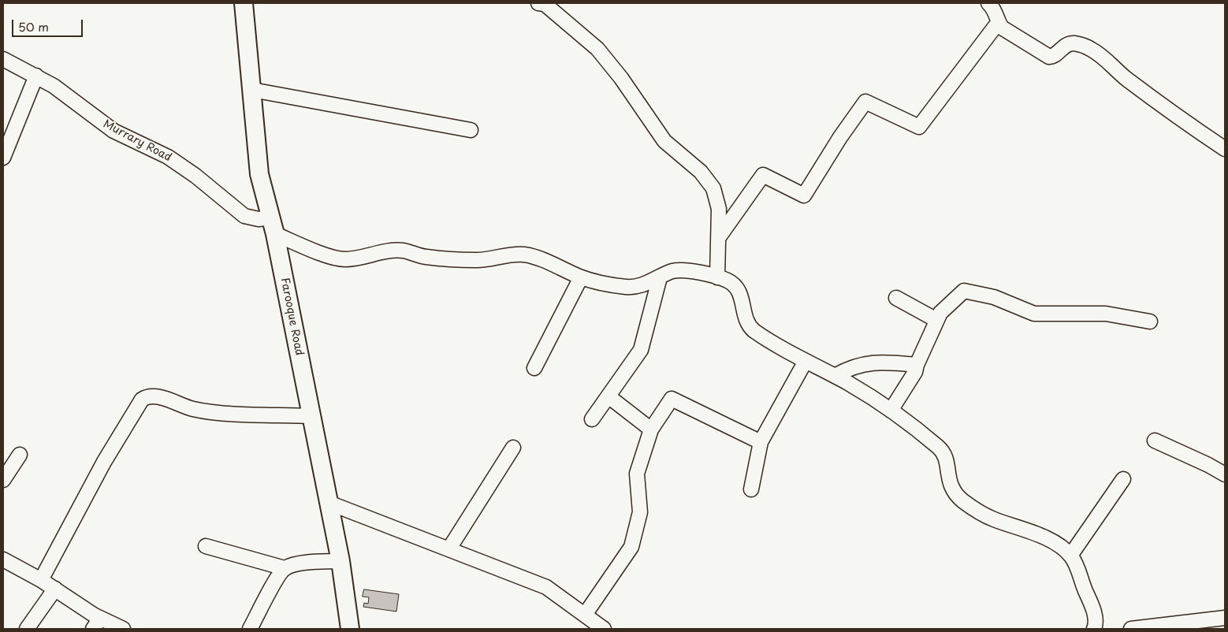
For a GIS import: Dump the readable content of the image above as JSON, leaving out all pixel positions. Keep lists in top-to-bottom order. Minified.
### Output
{"streets":{"main road":["Farooque Road"],"street":["Murrary Road"]},"crossings":[["Murrary Road","Farooque Road"]],"scale_bar":"50 m"}
